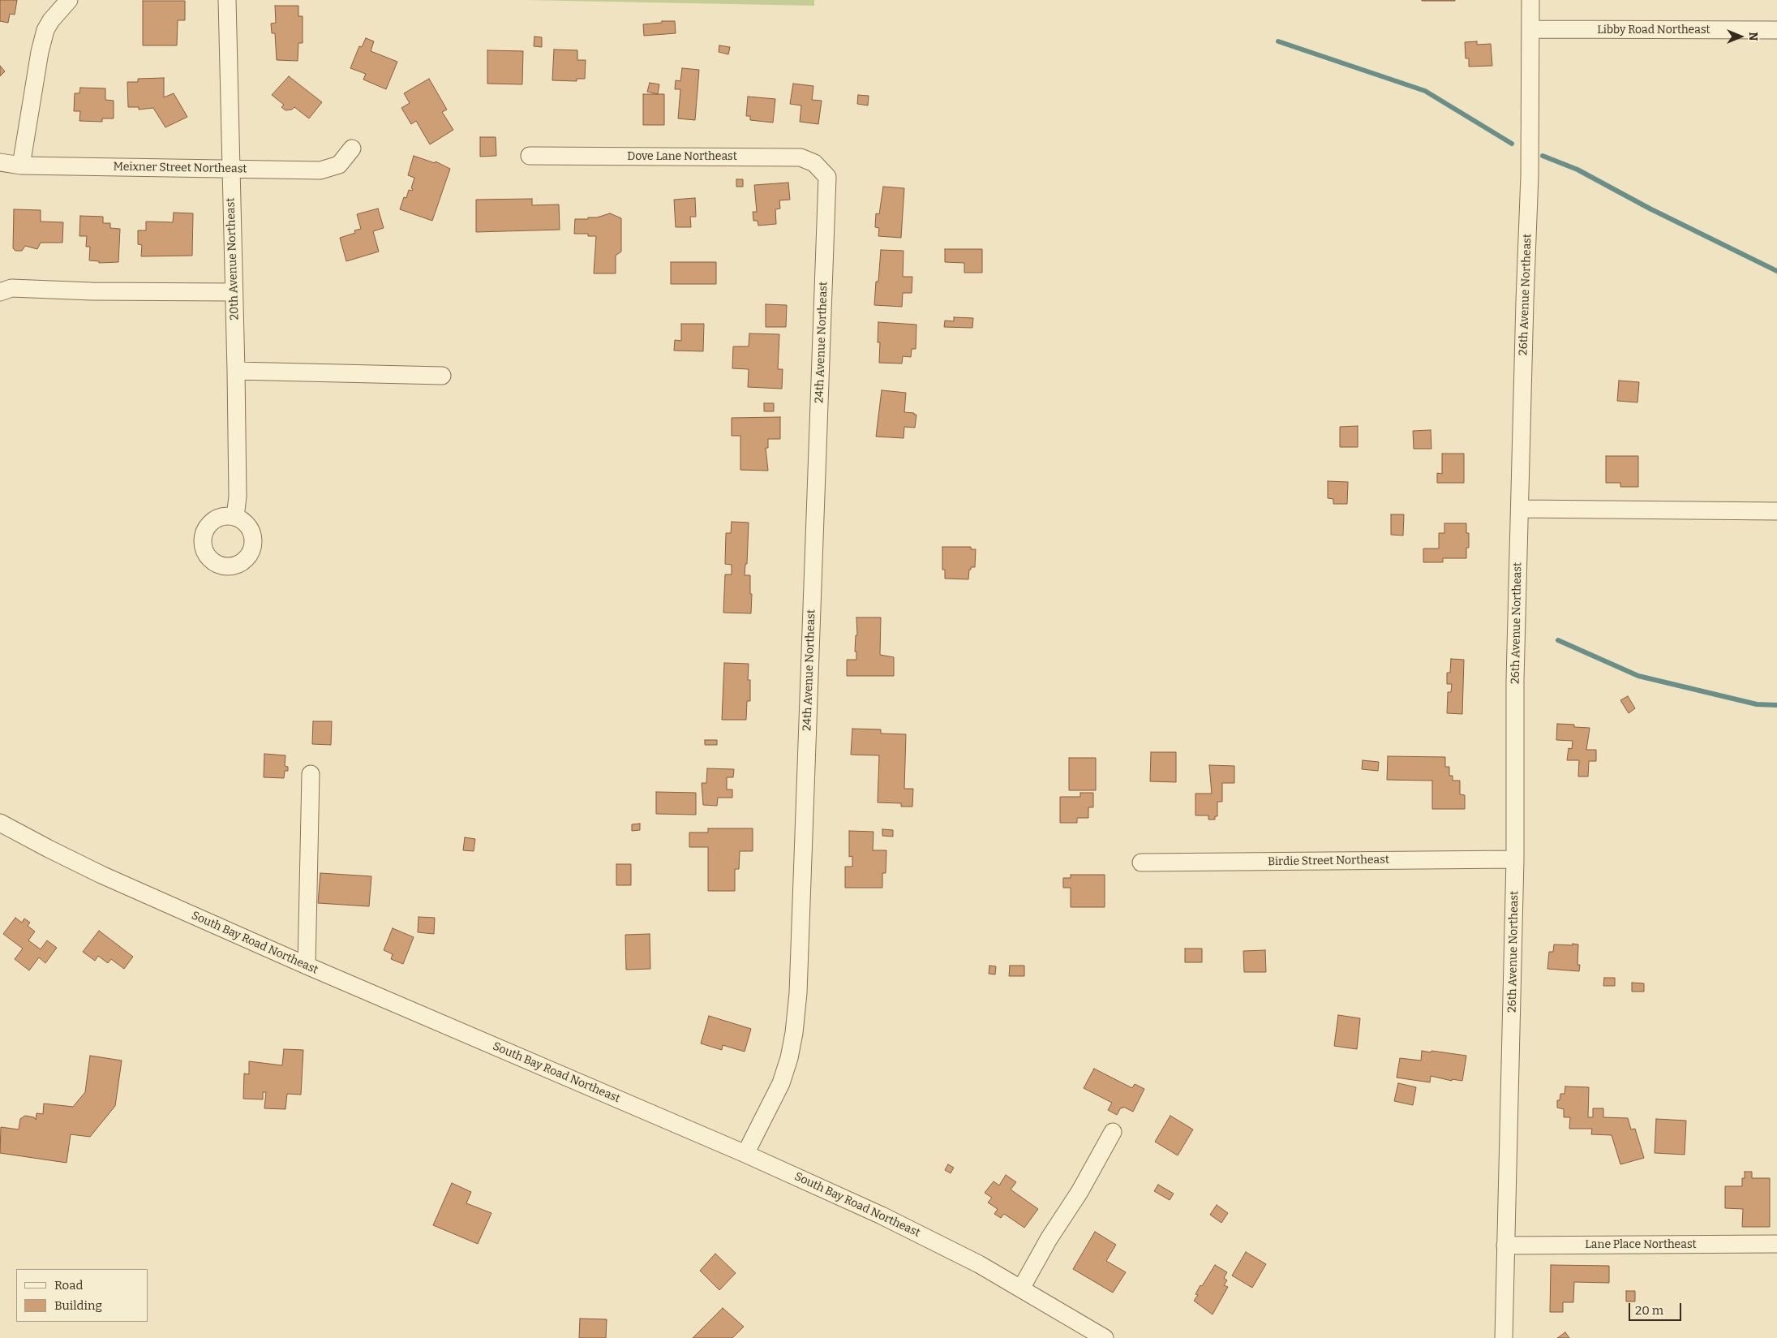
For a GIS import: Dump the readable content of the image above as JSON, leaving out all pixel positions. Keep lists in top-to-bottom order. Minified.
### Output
{"streets":{"street":["Libby Road Northeast","Dove Lane Northeast","Meixner Street Northeast","20th Avenue Northeast","26th Avenue Northeast","24th Avenue Northeast","Birdie Street Northeast","South Bay Road Northeast","Lane Place Northeast"]},"crossings":[["Libby Road Northeast","26th Avenue Northeast"],["Dove Lane Northeast","24th Avenue Northeast"],["Meixner Street Northeast","20th Avenue Northeast"],["26th Avenue Northeast","Birdie Street Northeast"],["26th Avenue Northeast","Lane Place Northeast"],["24th Avenue Northeast","South Bay Road Northeast"]],"legend":["Road","Building"],"scale_bar":"20 m","north":"right"}
